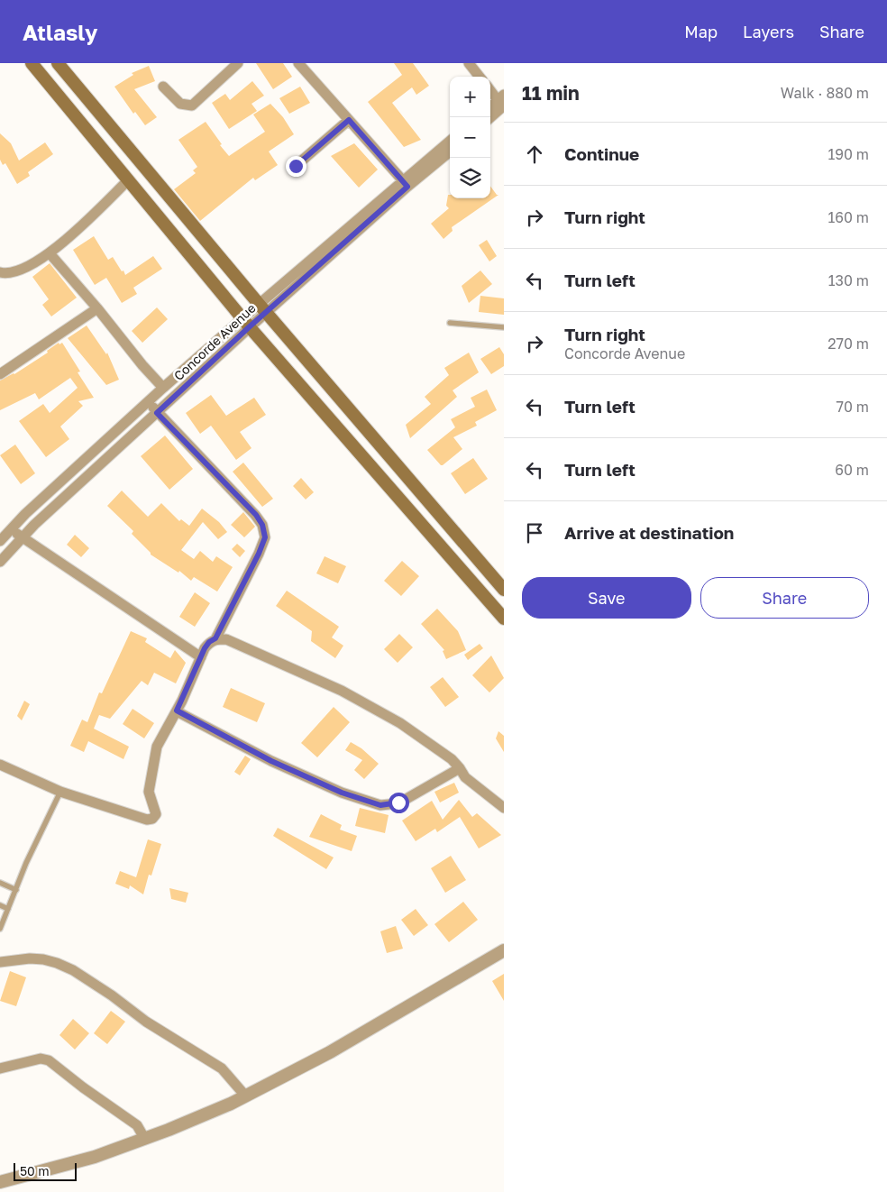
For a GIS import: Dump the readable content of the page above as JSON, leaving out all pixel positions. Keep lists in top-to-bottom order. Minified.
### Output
{"streets":{"street":["Concorde Avenue"]},"scale_bar":"50 m","page":{"header":"Atlasly","nav":["Map","Layers","Share"],"heading":["11 min","Walk · 880 m"],"map_buttons":["+","−"],"list":[["Continue","190 m"],["Turn right","160 m"],["Turn left","130 m"],["Turn right","Concorde Avenue","270 m"],["Turn left","70 m"],["Turn left","60 m"],"Arrive at destination"],"buttons":["Save","Share"],"scale":"50 m"}}
